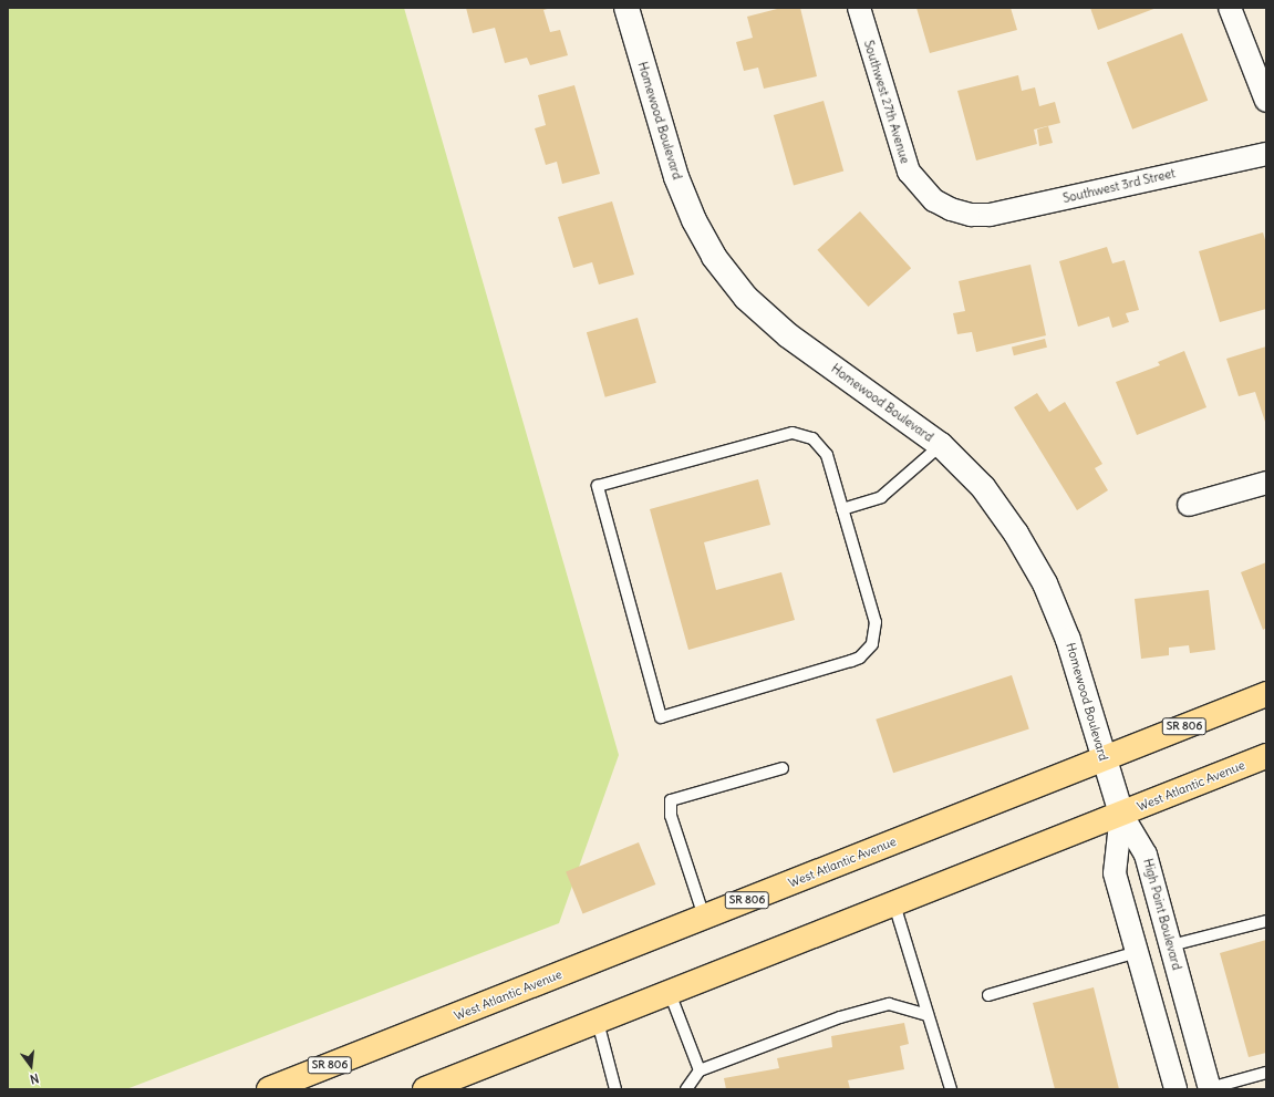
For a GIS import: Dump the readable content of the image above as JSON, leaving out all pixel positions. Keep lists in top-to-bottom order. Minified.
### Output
{"streets":{"main road":["SR 806","West Atlantic Avenue"],"street":["Southwest 27th Avenue","Homewood Boulevard","Southwest 3rd Street","High Point Boulevard"]},"crossings":[["Southwest 27th Avenue","Southwest 3rd Street"],["Homewood Boulevard","West Atlantic Avenue"],["Homewood Boulevard","High Point Boulevard"],["West Atlantic Avenue","High Point Boulevard"]],"north":"bottom"}
